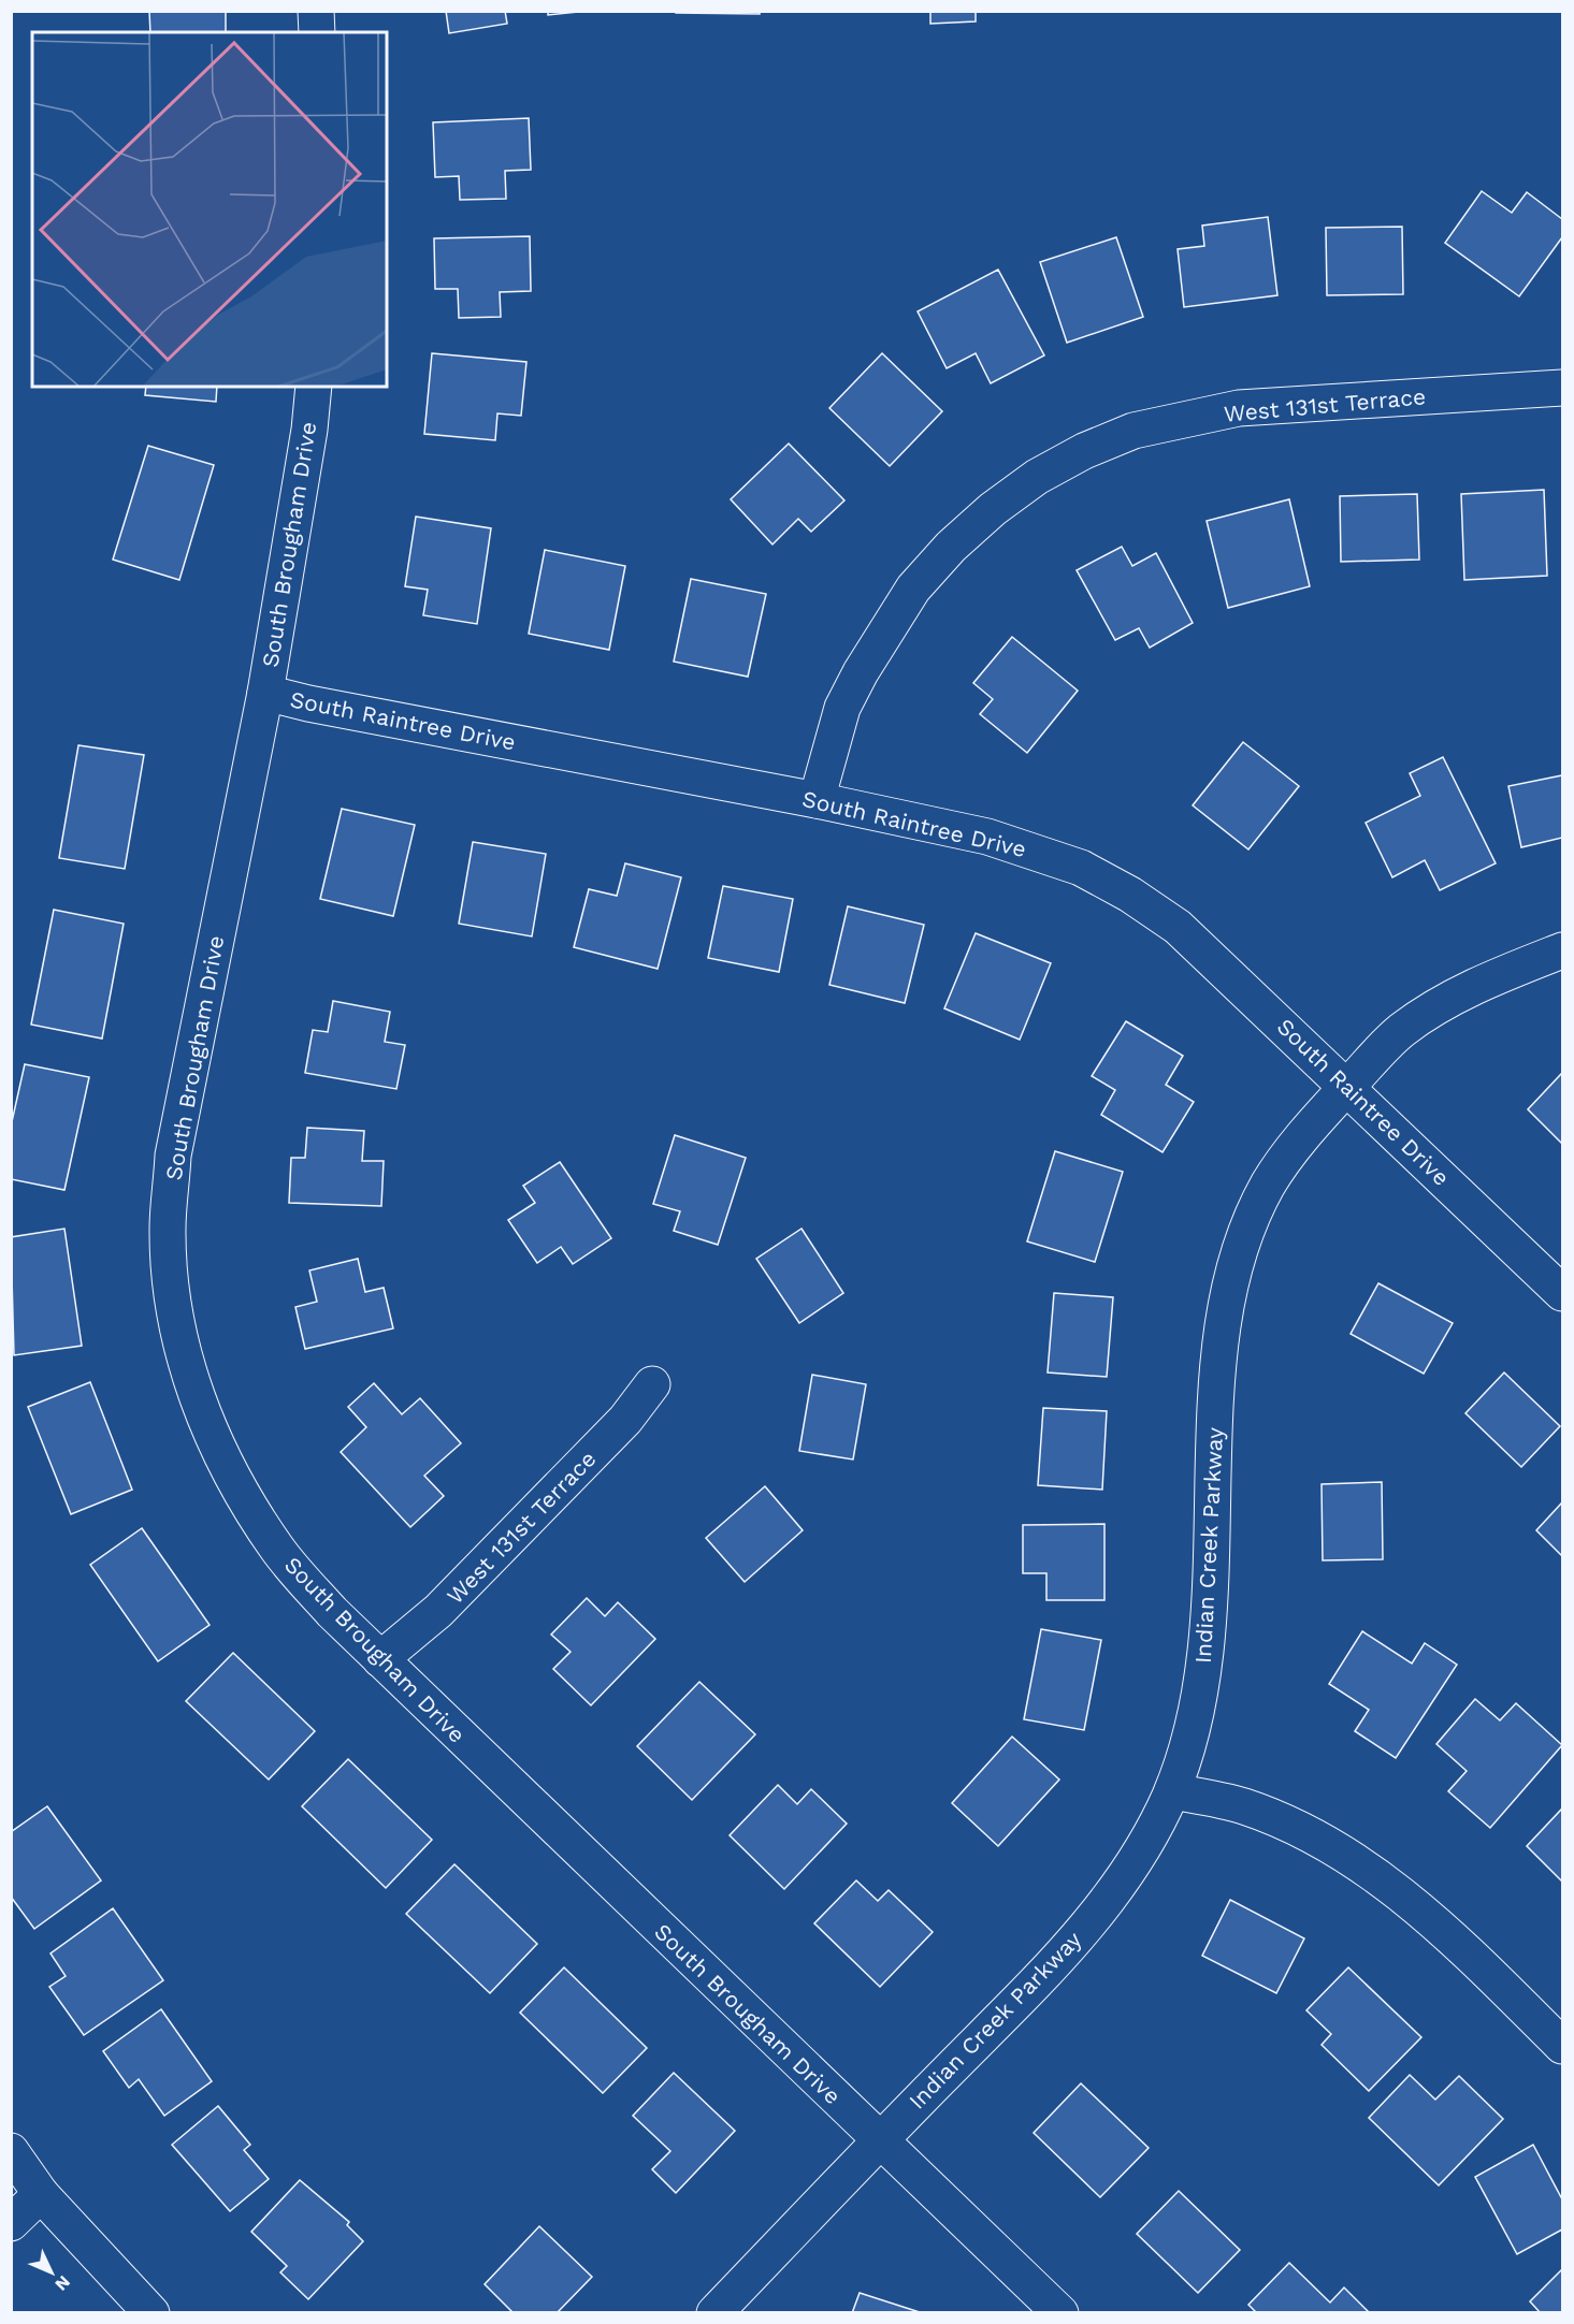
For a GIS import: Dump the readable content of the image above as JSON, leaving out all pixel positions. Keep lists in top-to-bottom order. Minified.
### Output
{"streets":{"street":["West 131st Terrace","South Brougham Drive","South Raintree Drive","Indian Creek Parkway"]},"crossings":[["West 131st Terrace","South Brougham Drive"],["West 131st Terrace","South Raintree Drive"],["South Brougham Drive","South Raintree Drive"],["South Brougham Drive","Indian Creek Parkway"],["South Raintree Drive","Indian Creek Parkway"]],"north":"bottom right"}
